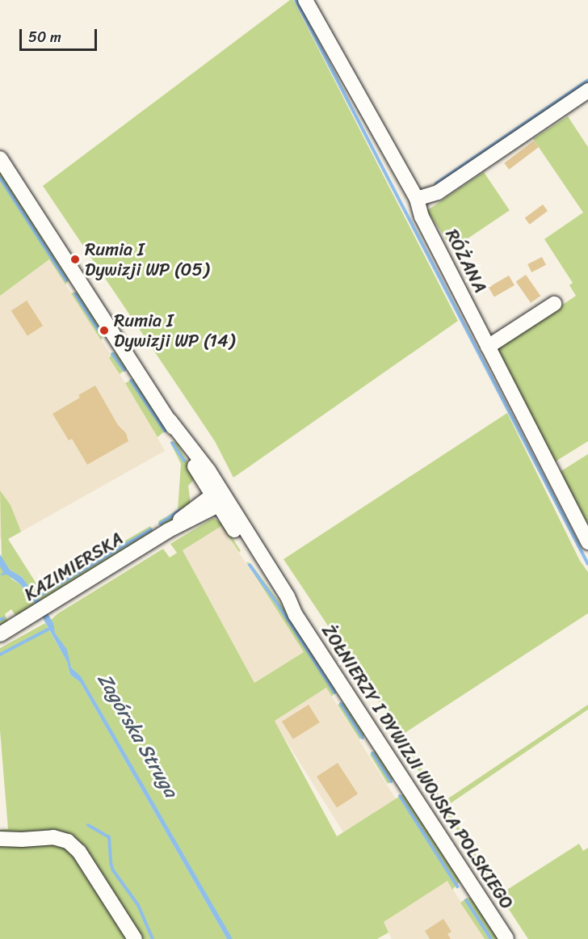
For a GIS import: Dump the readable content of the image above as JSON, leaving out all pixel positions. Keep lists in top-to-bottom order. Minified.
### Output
{"streets":{"street":["RÓŻANA","KAZIMIERSKA","ŻOŁNIERZY I DYWIZJI WOJSKA POLSKIEGO"]},"crossings":[["KAZIMIERSKA","ŻOŁNIERZY I DYWIZJI WOJSKA POLSKIEGO"]],"water":["Zagórska Struga"],"places":["Rumia I Dywizji WP (05)","Rumia I Dywizji WP (14)"],"scale_bar":"50 m"}
